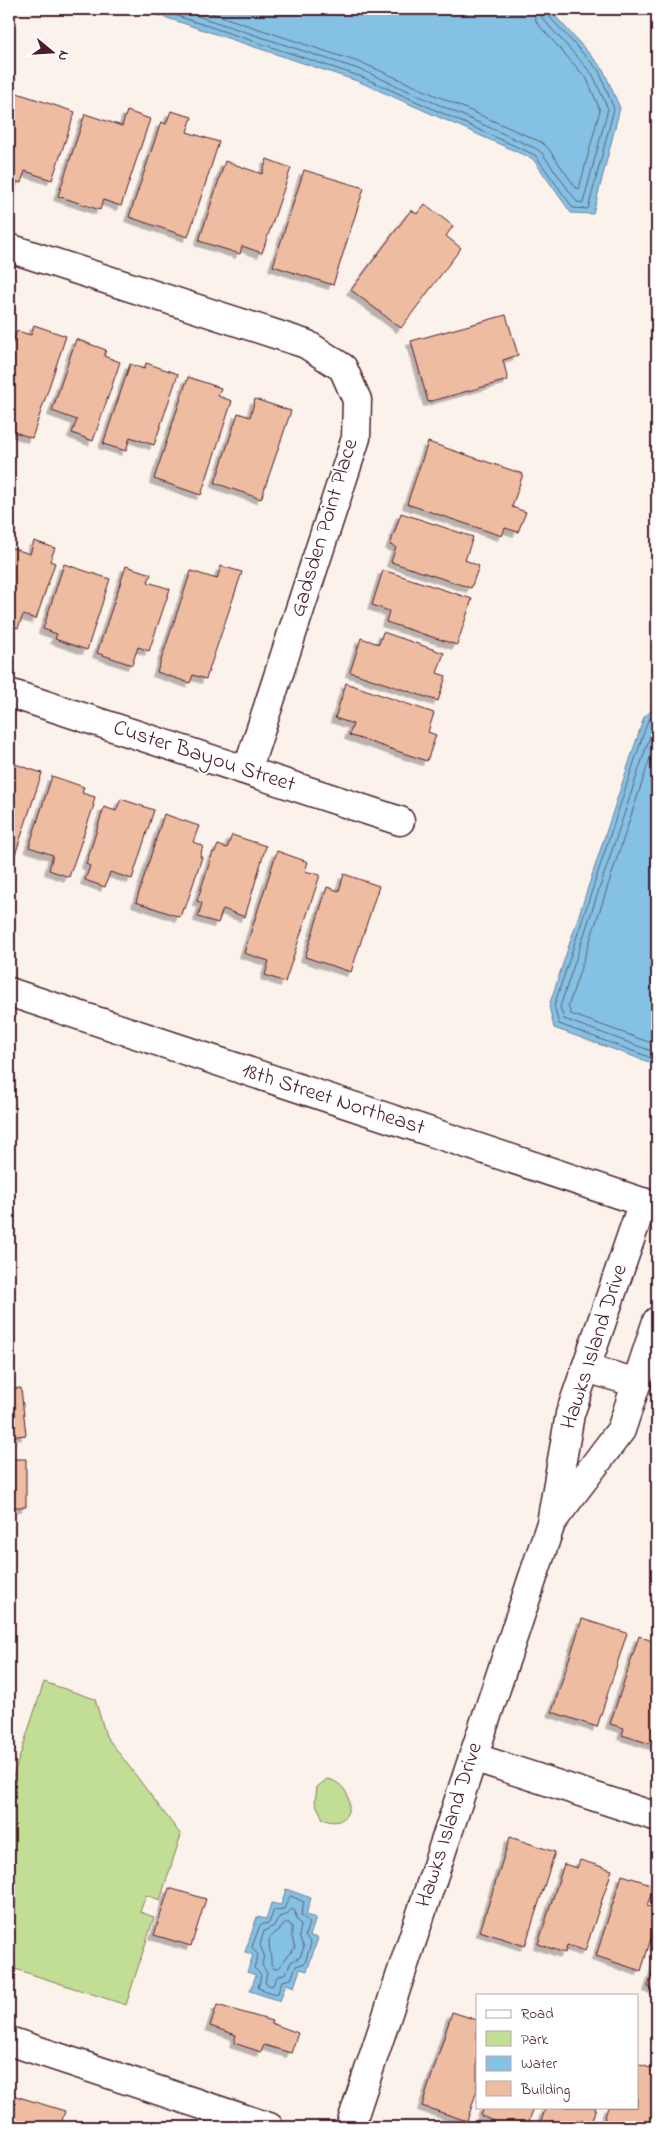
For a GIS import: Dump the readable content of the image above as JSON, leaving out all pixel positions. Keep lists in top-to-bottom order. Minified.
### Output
{"streets":{"street":["Gadsden Point Place","Custer Bayou Street","18th Street Northeast","Hawks Island Drive"]},"crossings":[["Gadsden Point Place","Custer Bayou Street"],["18th Street Northeast","Hawks Island Drive"]],"legend":["Road","Park","Water","Building"],"north":"right"}
